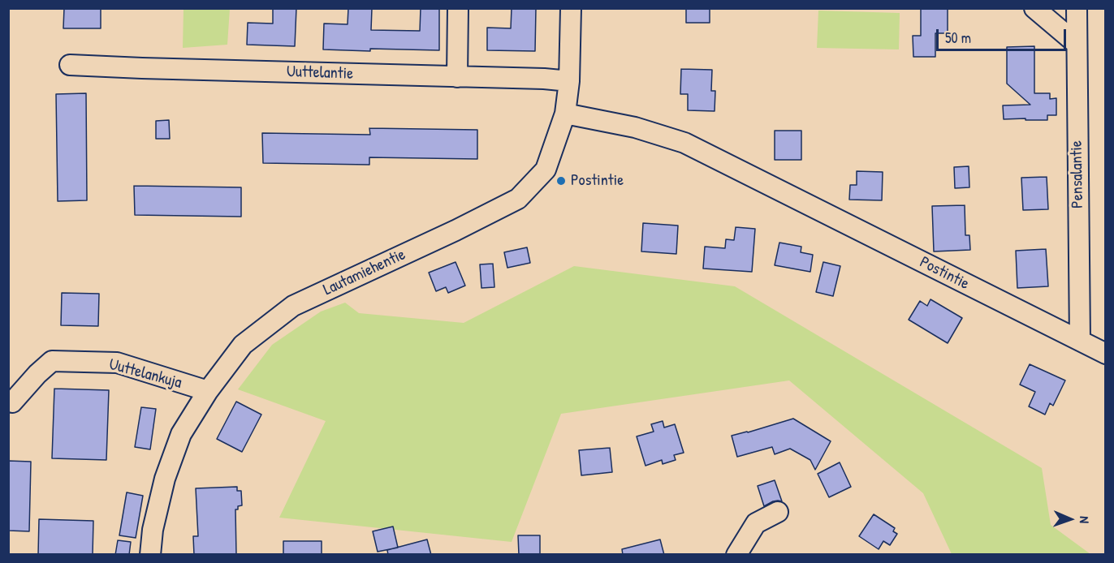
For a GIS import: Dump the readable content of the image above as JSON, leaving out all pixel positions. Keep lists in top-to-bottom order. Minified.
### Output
{"streets":{"street":["Uuttelantie","Pensalantie","Lautamiehentie","Postintie","Uuttelankuja"]},"crossings":[["Uuttelantie","Lautamiehentie"],["Pensalantie","Postintie"],["Lautamiehentie","Postintie"],["Lautamiehentie","Uuttelankuja"]],"places":["Postintie"],"scale_bar":"50 m","north":"right"}
